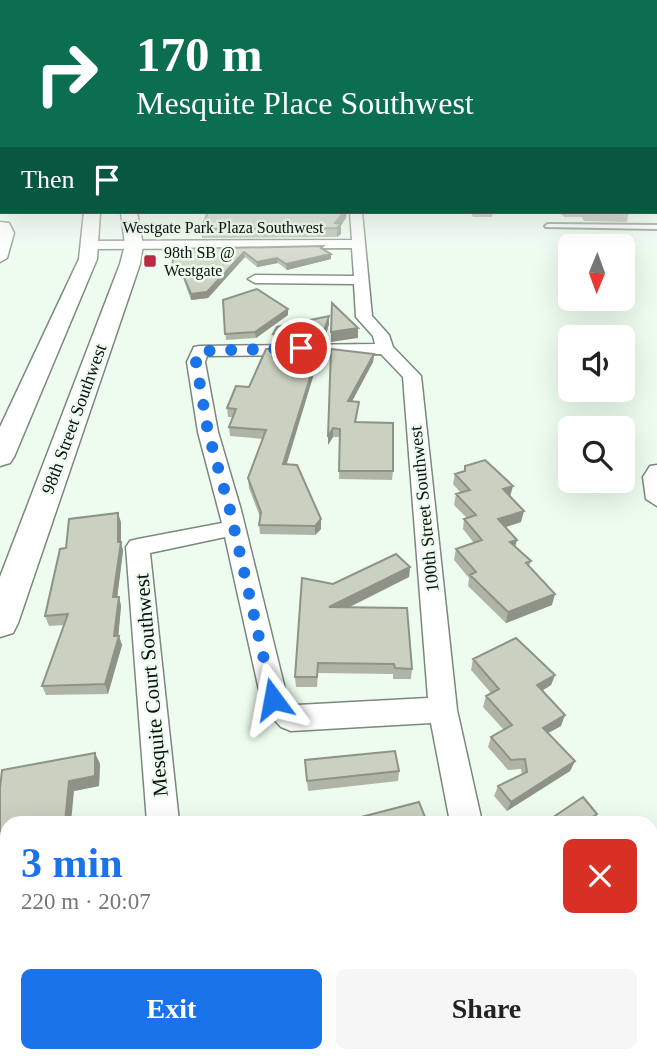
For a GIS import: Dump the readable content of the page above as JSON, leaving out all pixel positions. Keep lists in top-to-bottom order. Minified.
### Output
{"streets":{"main road":["98th Street Southwest"],"street":["Westgate Park Plaza Southwest","100th Street Southwest","Mesquite Court Southwest"]},"crossings":[["Westgate Park Plaza Southwest","98th Street Southwest"],["Westgate Park Plaza Southwest","100th Street Southwest"]],"places":{"transit":["98th SB @ Westgate"]},"north":"bottom","page":{"turn":["170 m","Mesquite Place Southwest"],"then":"Then","heading":["3 min","220 m · 20:07"],"buttons":["Exit","Share"]}}
